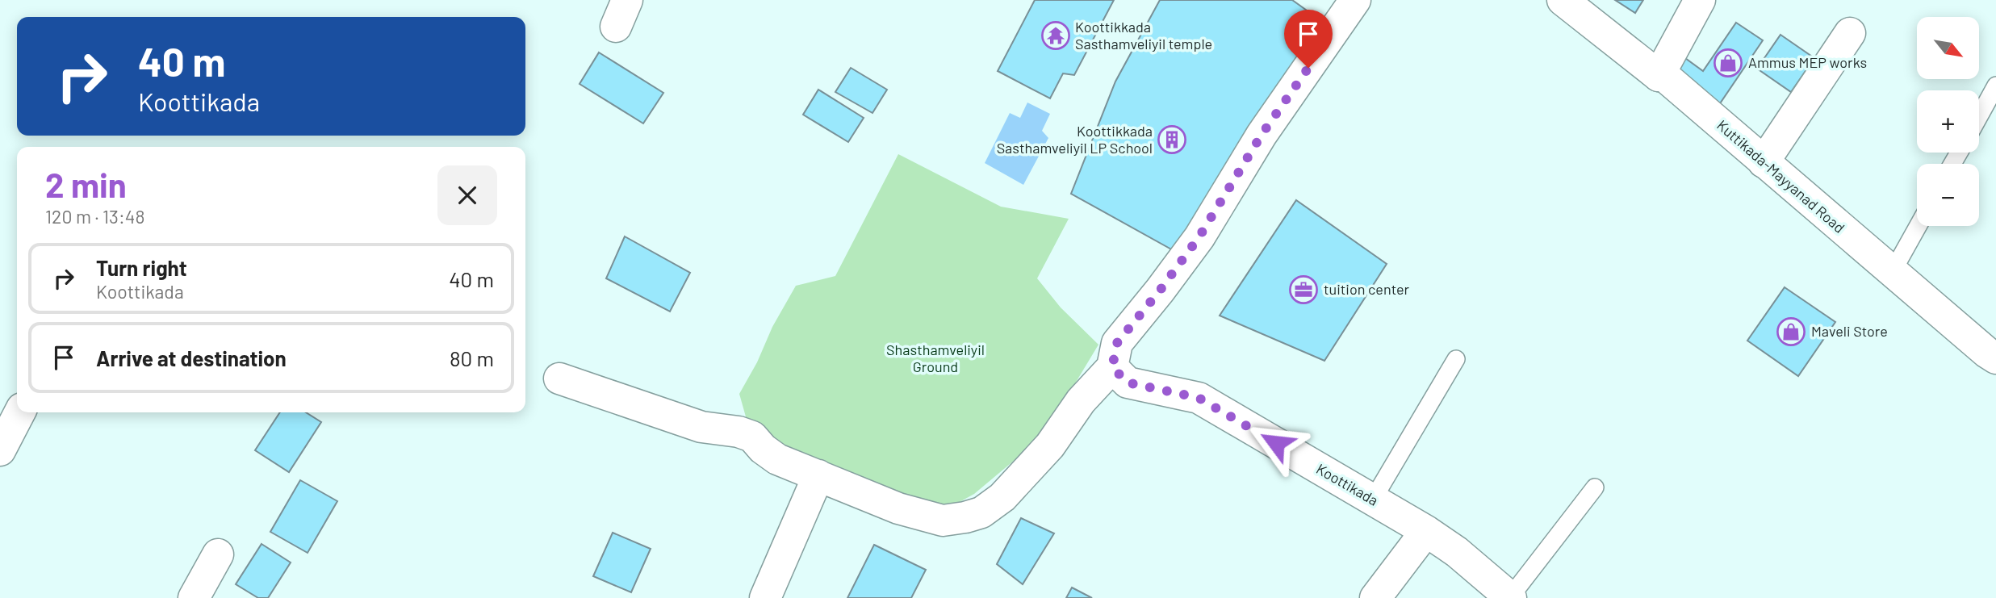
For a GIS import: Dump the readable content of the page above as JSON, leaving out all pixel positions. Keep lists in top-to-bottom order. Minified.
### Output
{"streets":{"street":["Kuttikada-Mayyanad Road","Koottikada"]},"parks":["Shasthamveliyil Ground"],"places":{"temple":["Koottikkada Sasthamveliyil temple"],"shop":["Ammus MEP works","Maveli Store"],"building":["Koottikkada Sasthamveliyil LP School"],"office":["tuition center"]},"north":"bottom right","page":{"map_buttons":["+","−"],"turn":["40 m","Koottikada"],"heading":["2 min","120 m · 13:48"],"list":[{"name":"Turn right","note":"Koottikada","value":"40 m"},{"name":"Arrive at destination","value":"80 m"}]}}
